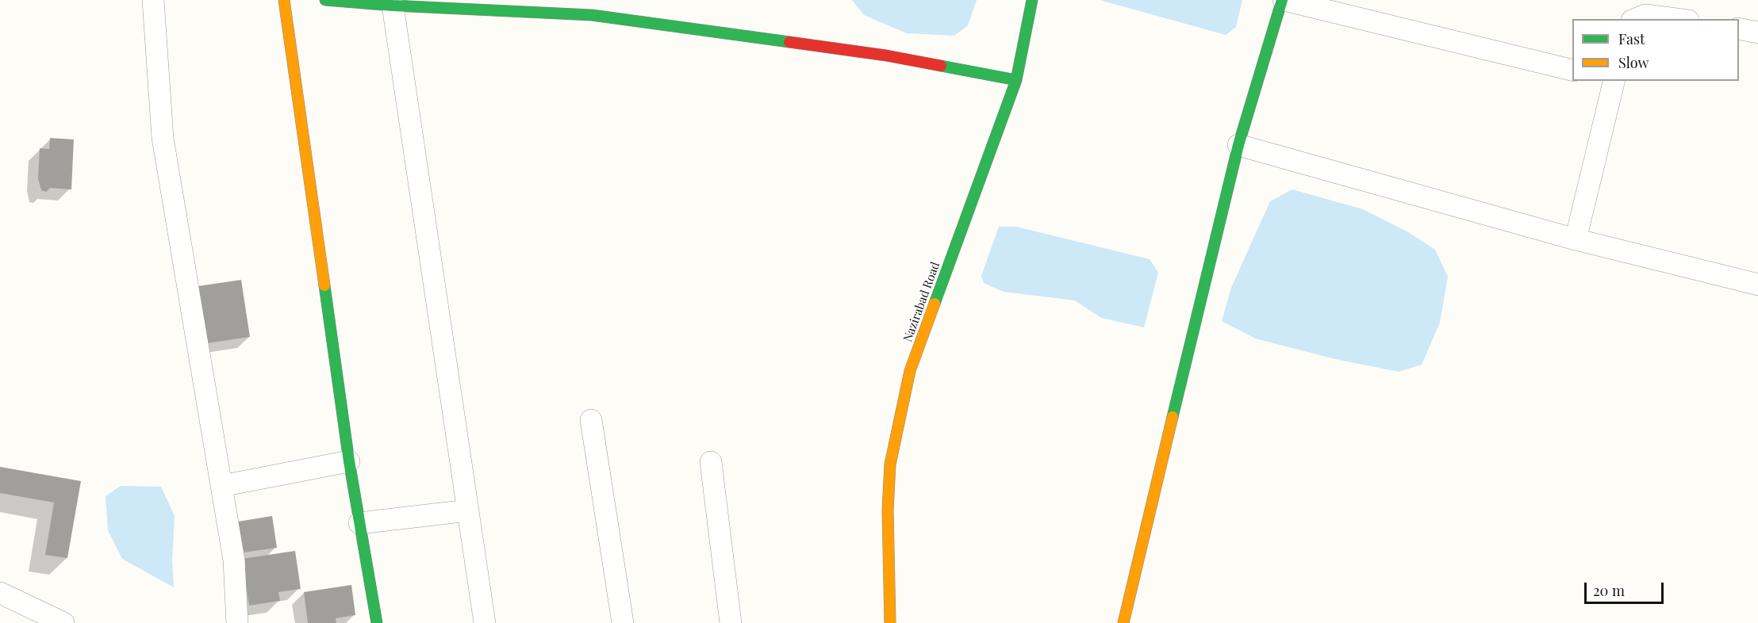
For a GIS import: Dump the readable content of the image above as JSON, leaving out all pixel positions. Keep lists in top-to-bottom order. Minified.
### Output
{"streets":{"street":["Nazirabad Road"]},"legend":["Fast","Slow"],"scale_bar":"20 m"}
